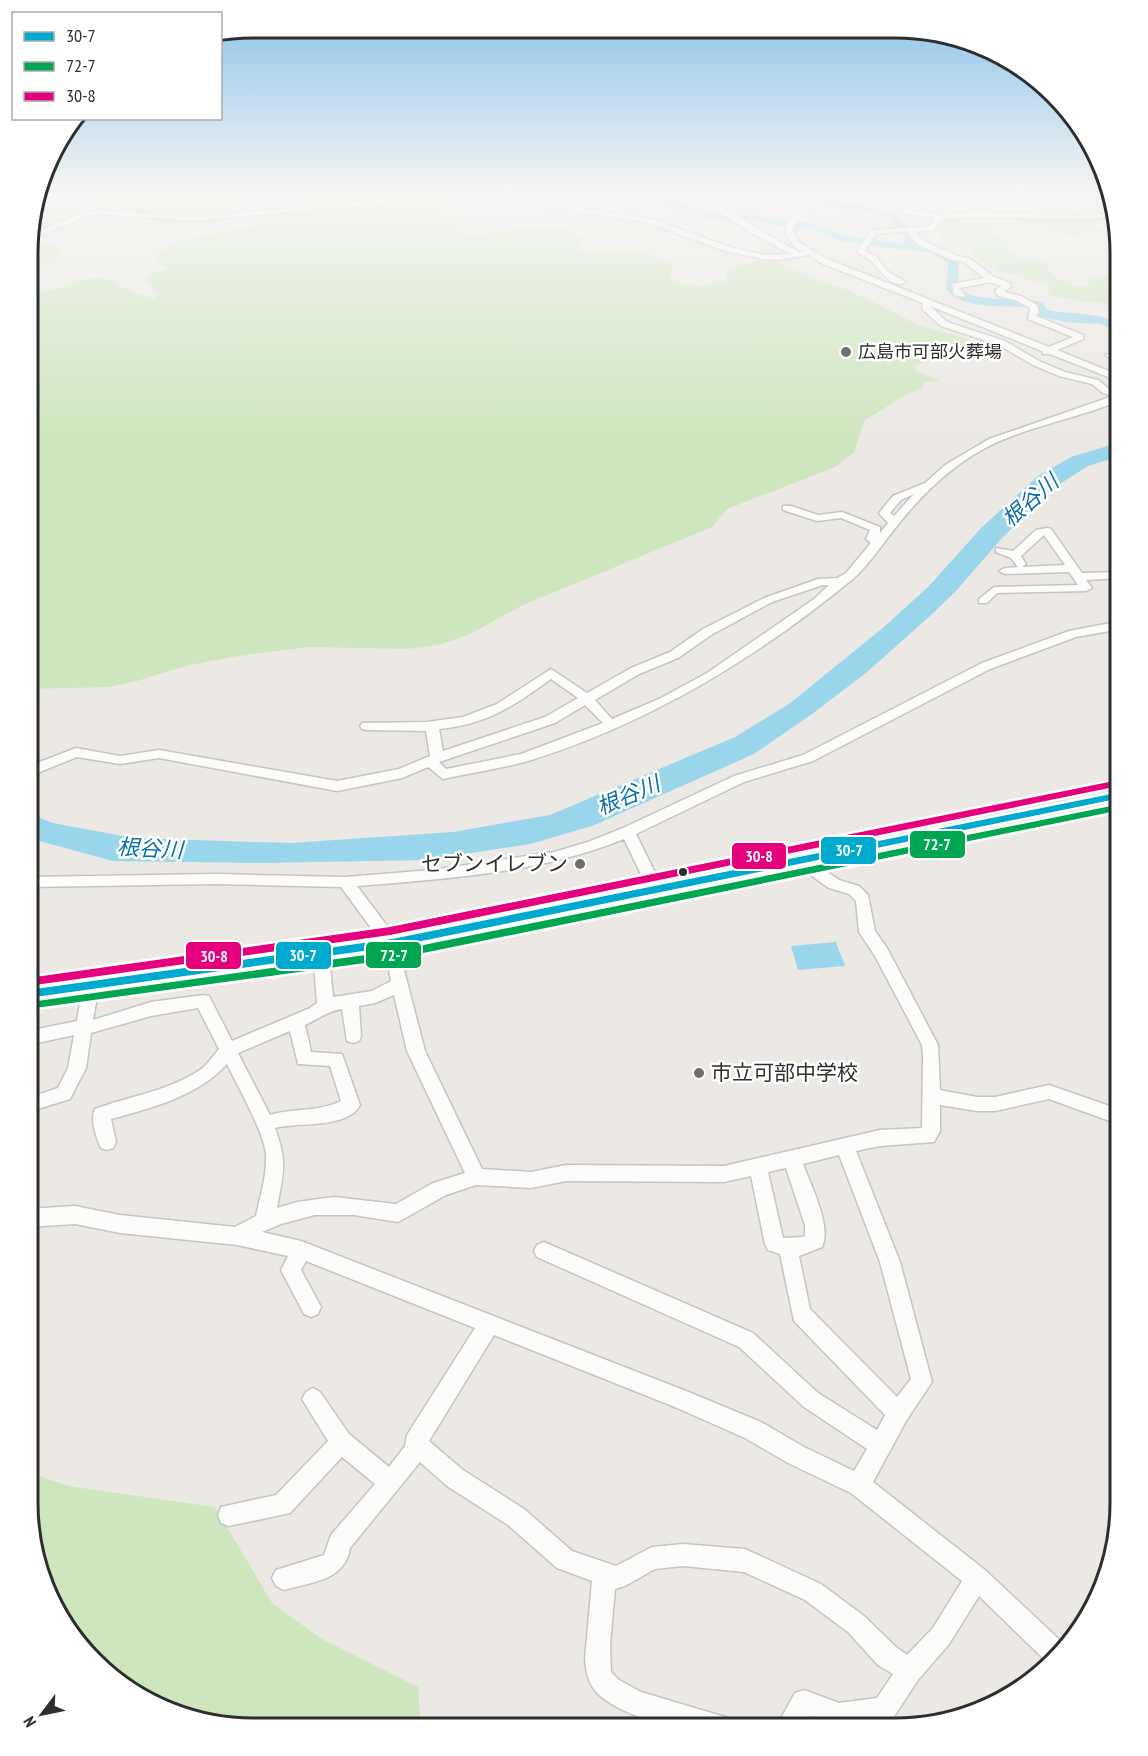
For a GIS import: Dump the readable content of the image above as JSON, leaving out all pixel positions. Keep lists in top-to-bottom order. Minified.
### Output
{"water":["根谷川"],"places":["広島市可部火葬場","セブンイレブン","市立可部中学校"],"lines":["transit line 30-8","transit line 30-7","transit line 72-7"],"legend":["30-7","72-7","30-8"],"north":"bottom left"}
